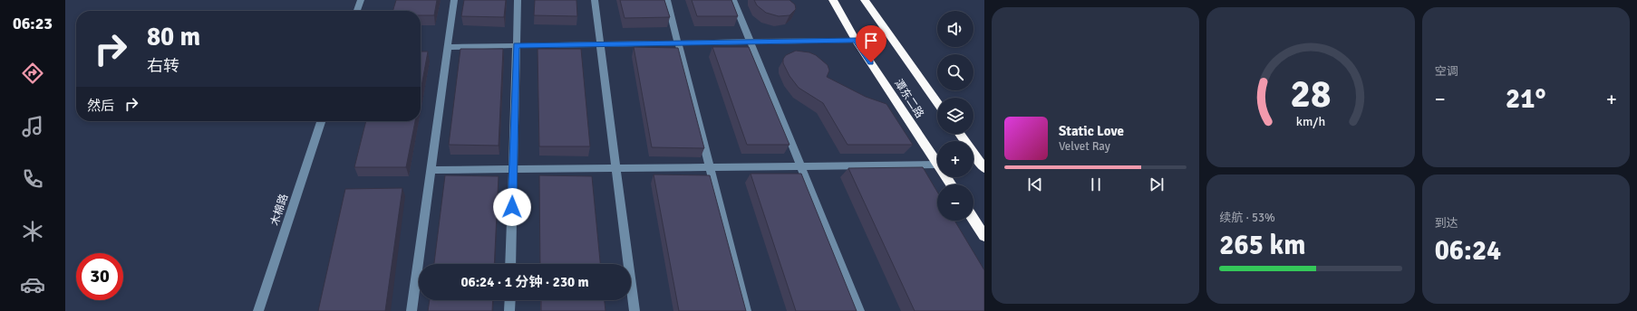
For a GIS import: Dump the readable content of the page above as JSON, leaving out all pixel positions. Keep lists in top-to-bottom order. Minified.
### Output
{"streets":{"highway":["潭东二路"],"street":["木棉路"]},"page":{"tabs":"06:23","tile":["空调",["续航 · 53%","265 km"],["到达","06:24"]],"map_buttons":["+","−"],"turn":["80 m","右转"],"heat":["−","21°","+"],"then":"然后","song":["Static Love","Velvet Ray"],"limit":"30","trip":"06:24 · 1 分钟 · 230 m","gauge":["28","km/h"]}}
